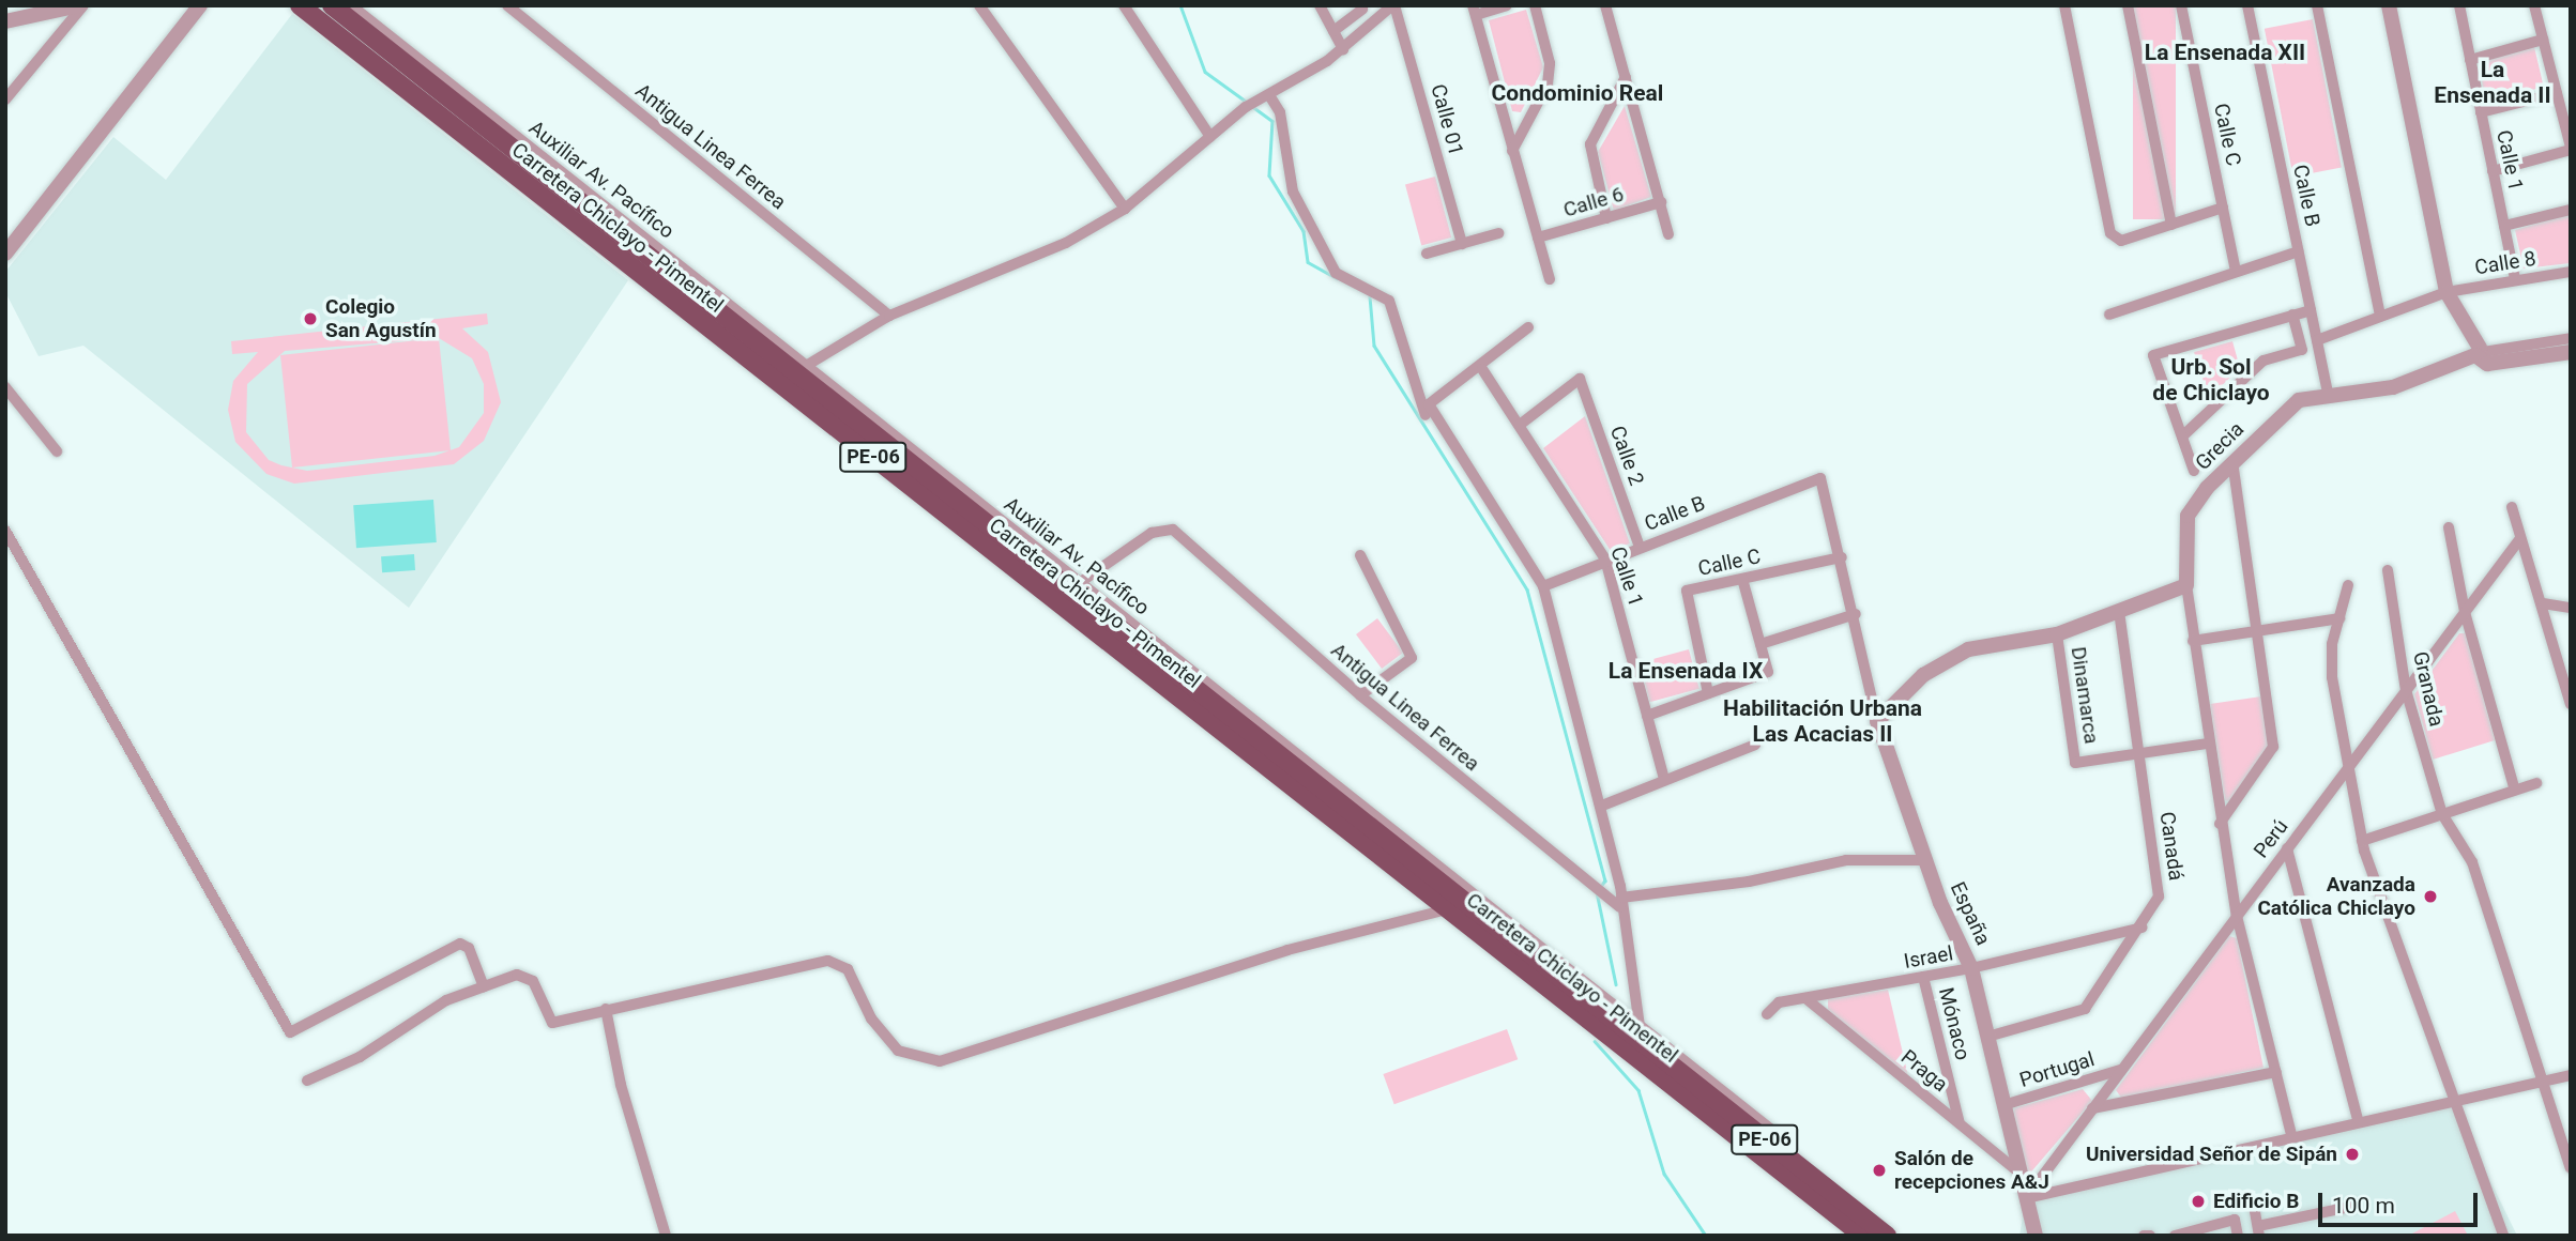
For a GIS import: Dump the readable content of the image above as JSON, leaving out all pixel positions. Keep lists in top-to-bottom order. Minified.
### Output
{"streets":{"main road":["Carretera Chiclayo - Pimentel","PE-06"],"street":["Calle 01","Calle C","Antigua Linea Ferrea","Calle 1","Auxiliar Av. Pacífico","Calle B","Calle 6","Calle 8","Grecia","Calle 2","Granada","Dinamarca","Perú","Canadá","España","Israel","Mónaco","Portugal","Praga"]},"crossings":[["Calle C","España"],["Antigua Linea Ferrea","Auxiliar Av. Pacífico"],["Antigua Linea Ferrea","Carretera Chiclayo - Pimentel"],["Calle 1","Calle B"],["Calle 1","Calle 8"],["Calle 1","Calle 2"],["Auxiliar Av. Pacífico","Carretera Chiclayo - Pimentel"],["Calle B","Calle 8"],["Calle B","Grecia"],["Calle B","Calle 2"],["Calle B","España"],["Granada","Perú"],["Dinamarca","Canadá"],["Perú","España"],["Perú","Portugal"],["Canadá","España"],["Canadá","Israel"],["España","Israel"],["España","Portugal"],["España","Praga"],["Israel","Mónaco"],["Israel","Praga"],["Mónaco","Praga"]],"districts":["La Ensenada XII","La Ensenada II","Condominio Real","Urb. Sol de Chiclayo","La Ensenada IX","Habilitación Urbana Las Acacias II"],"places":["Colegio San Agustín","Avanzada Católica Chiclayo","Universidad Señor de Sipán","Salón de recepciones A&J","Edificio B"],"scale_bar":"100 m"}
